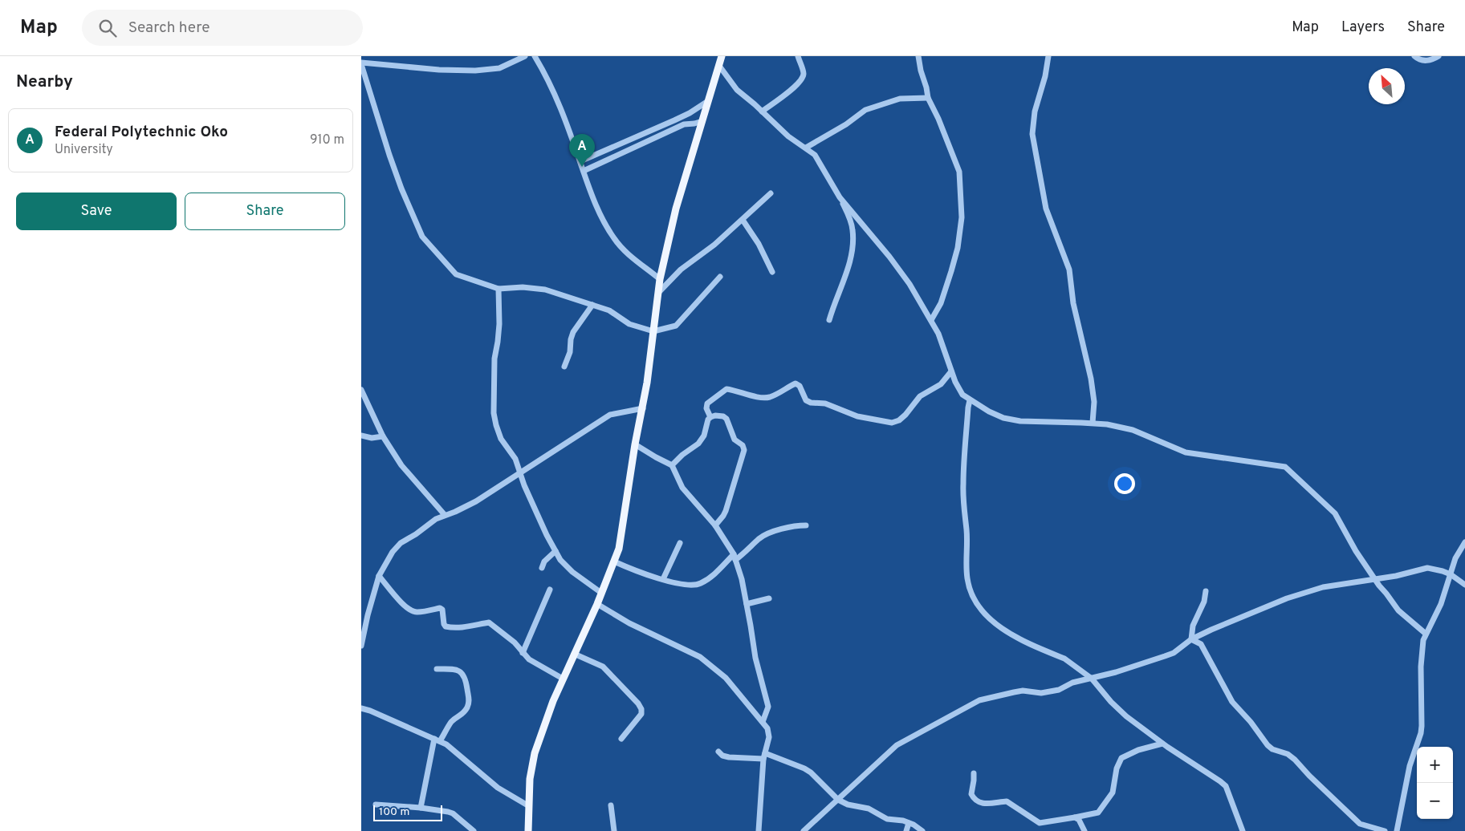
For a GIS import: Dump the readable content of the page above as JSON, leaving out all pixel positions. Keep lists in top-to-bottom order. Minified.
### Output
{"scale_bar":"100 m","north":"top left","page":{"header":"Map","search":"Search here","nav":["Map","Layers","Share"],"heading":"Nearby","list":[{"mark":"A","name":"Federal Polytechnic Oko","note":"University","value":"910 m"}],"pins":"A","buttons":["Save","Share"],"map_buttons":["+","−"],"scale":"100 m"}}
